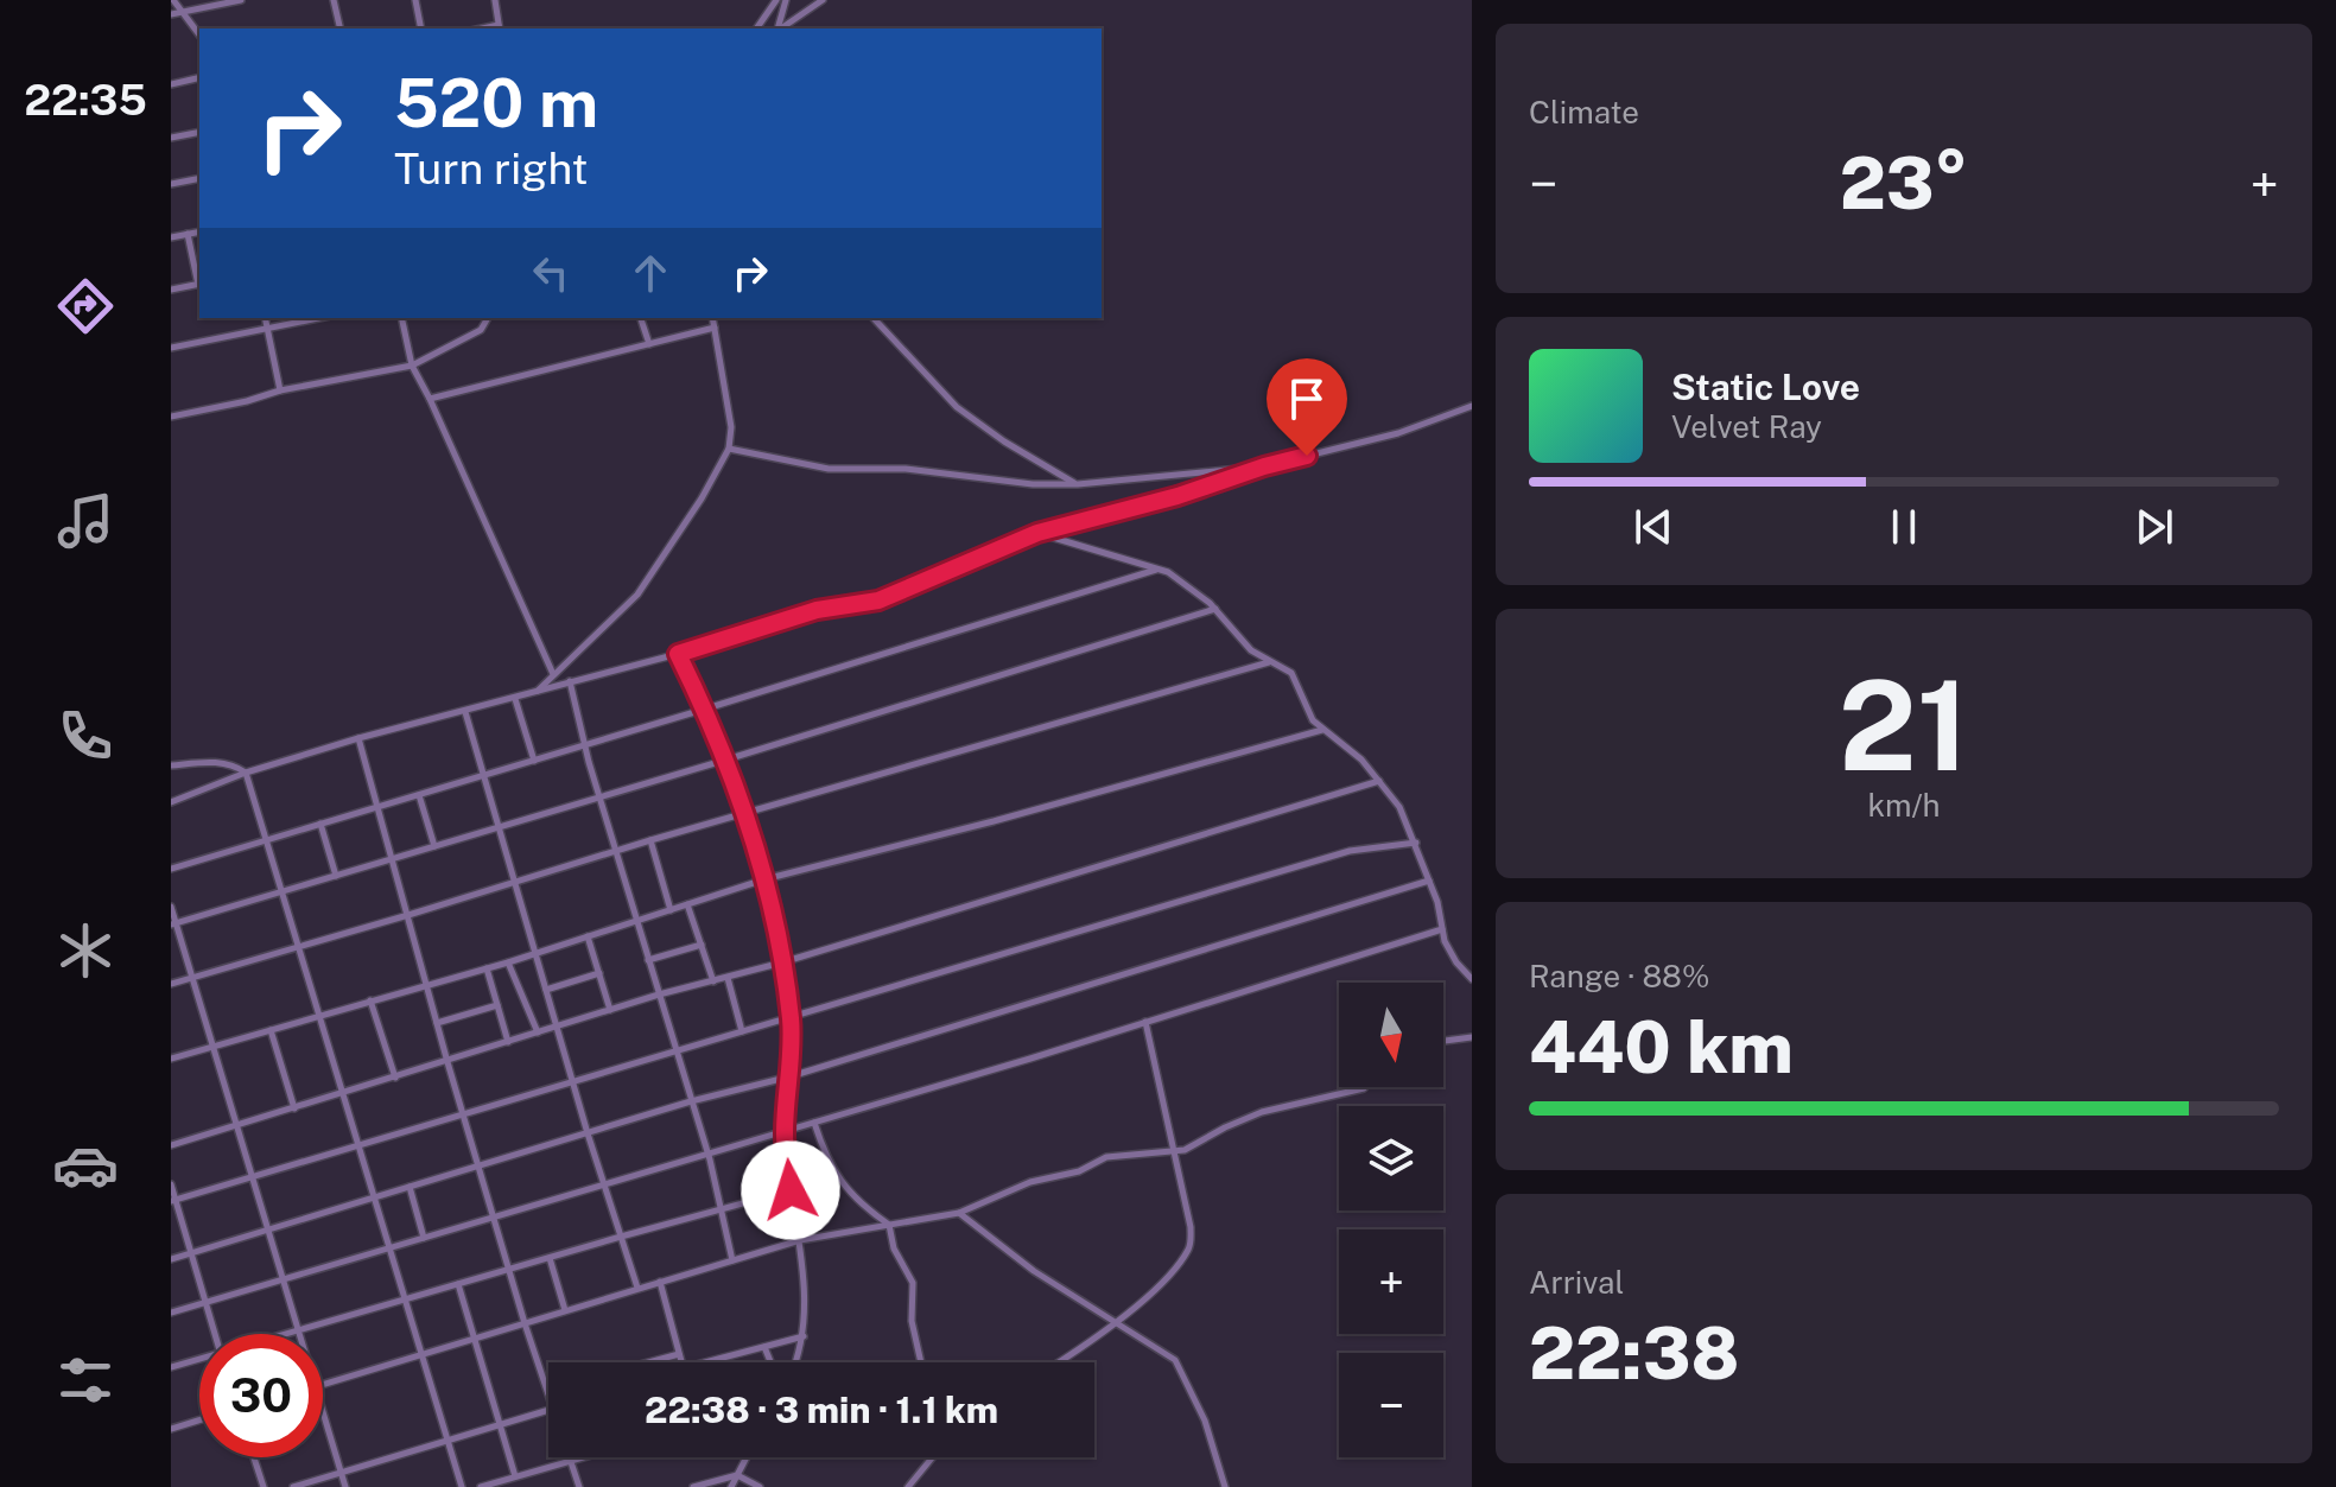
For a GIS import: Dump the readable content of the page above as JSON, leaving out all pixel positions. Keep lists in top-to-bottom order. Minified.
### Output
{"north":"bottom","page":{"tabs":"22:35","tile":["Climate",["21","km/h"],["Range · 88%","440 km"],["Arrival","22:38"]],"turn":["520 m","Turn right"],"heat":["−","23°","+"],"song":["Static Love","Velvet Ray"],"map_buttons":["+","−"],"limit":"30","trip":"22:38 · 3 min · 1.1 km"}}
